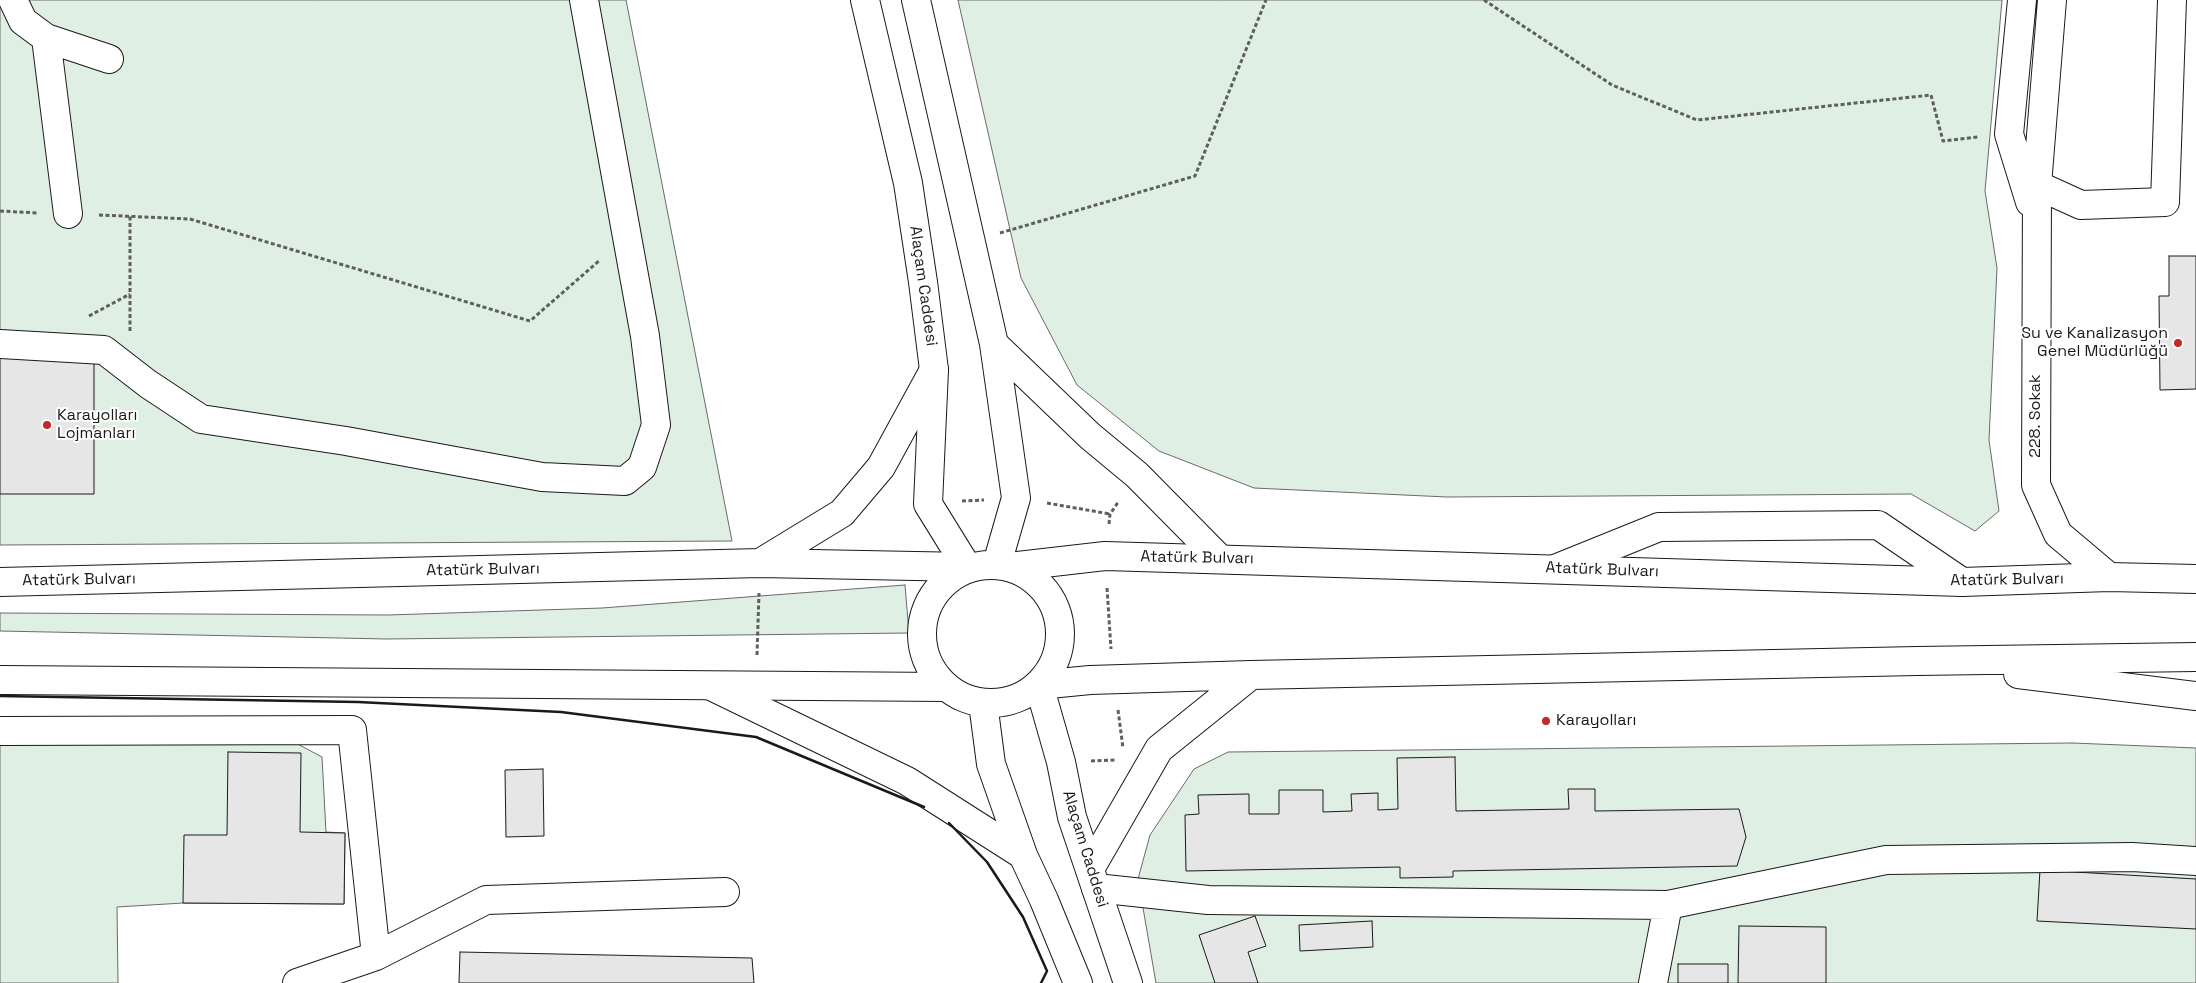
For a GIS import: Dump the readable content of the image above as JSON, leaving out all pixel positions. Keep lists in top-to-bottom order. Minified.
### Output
{"streets":{"main road":["Alaçam Caddesi","228. Sokak","Atatürk Bulvarı"]},"crossings":[["Alaçam Caddesi","Atatürk Bulvarı"],["228. Sokak","Atatürk Bulvarı"]],"places":["Su ve Kanalizasyon Genel Müdürlüğü","Karayolları Lojmanları","Karayolları"]}
